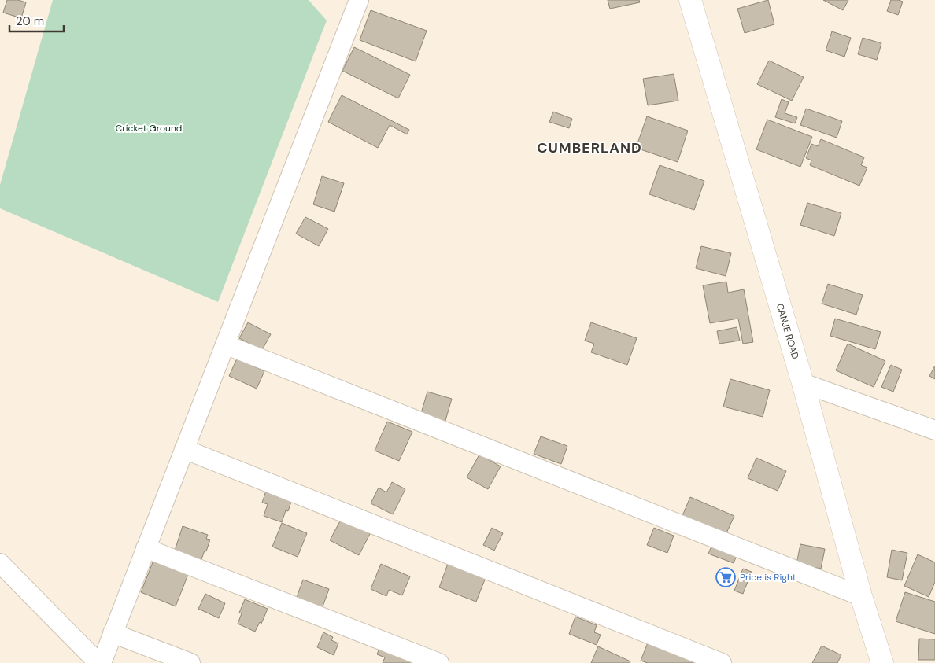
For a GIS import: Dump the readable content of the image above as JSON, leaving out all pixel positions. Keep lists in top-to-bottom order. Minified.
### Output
{"streets":{"street":["CANJE ROAD"]},"districts":["CUMBERLAND"],"parks":["Cricket Ground"],"places":{"supermarket":["Price is Right"]},"scale_bar":"20 m"}
